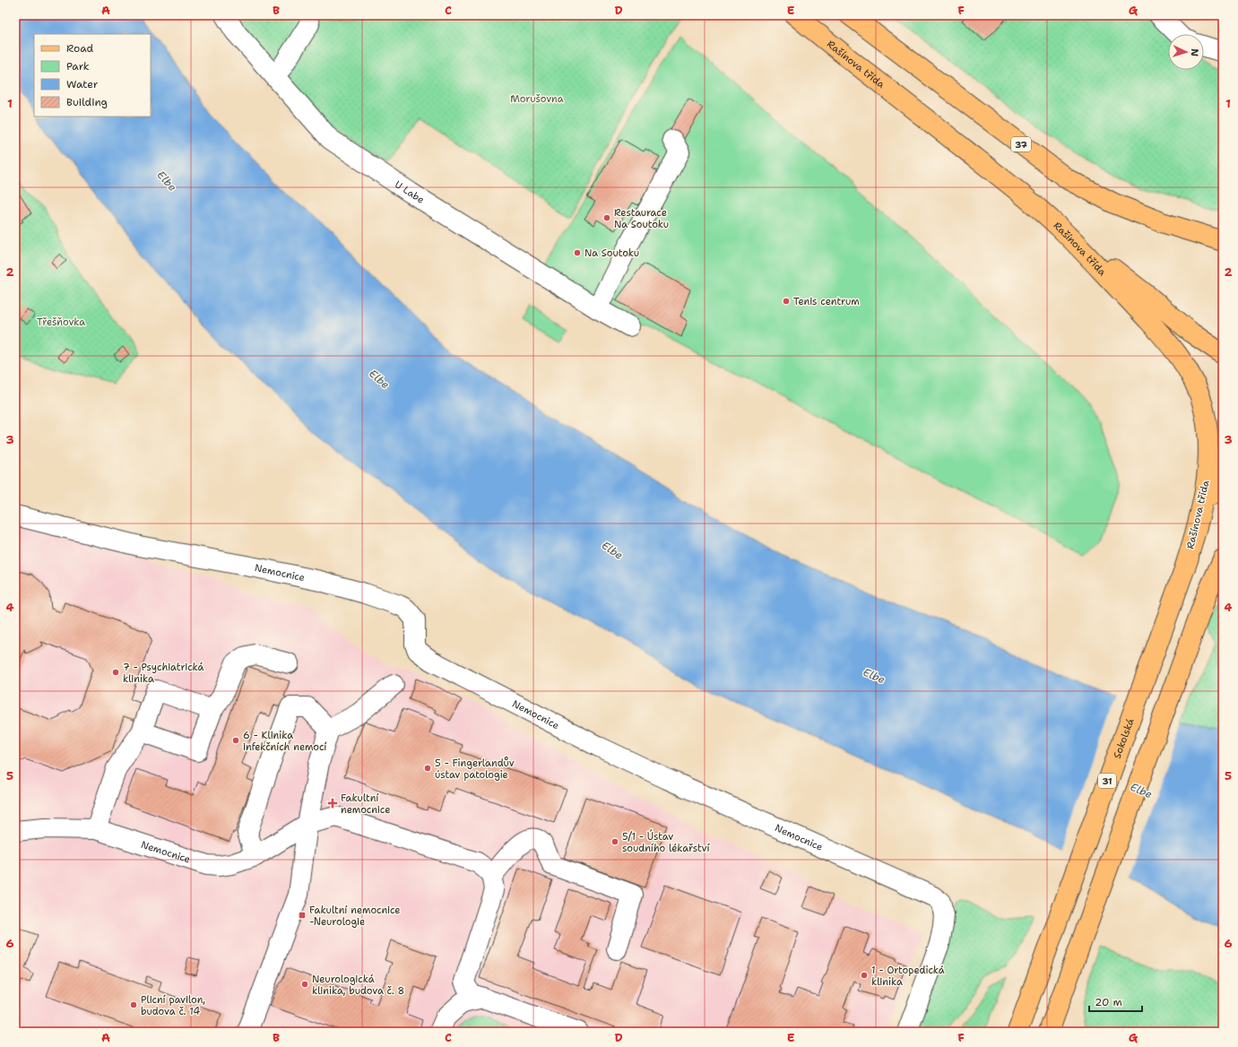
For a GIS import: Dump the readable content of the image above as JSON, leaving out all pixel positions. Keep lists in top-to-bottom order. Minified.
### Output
{"streets":{"main road":["Rašínova třída","37","Sokolská","31"],"street":["U Labe","Nemocnice"]},"crossings":[["Rašínova třída","Sokolská"]],"water":["Elbe"],"parks":["Morušovna","Třešňovka"],"places":{"other":["Restaurace Na Soutoku","Na Soutoku","Tenis centrum","7 - Psychiatrická klinika","6 - Klinika infekčních nemocí","5 - Fingerlandův ústav patologie","5/1 - Ústav soudního lékařství","1 - Ortopedická klinika","Neurologická klinika, budova č. 8","Plicní pavilon, budova č. 14"],"health":["Fakultní nemocnice"],"transit":["Fakultní nemocnice -Neurologie"]},"legend":["Road","Park","Water","Building"],"scale_bar":"20 m","north":"right","grid":{"columns":["A","B","C","D","E","F","G"],"rows":["1","2","3","4","5","6"]}}
